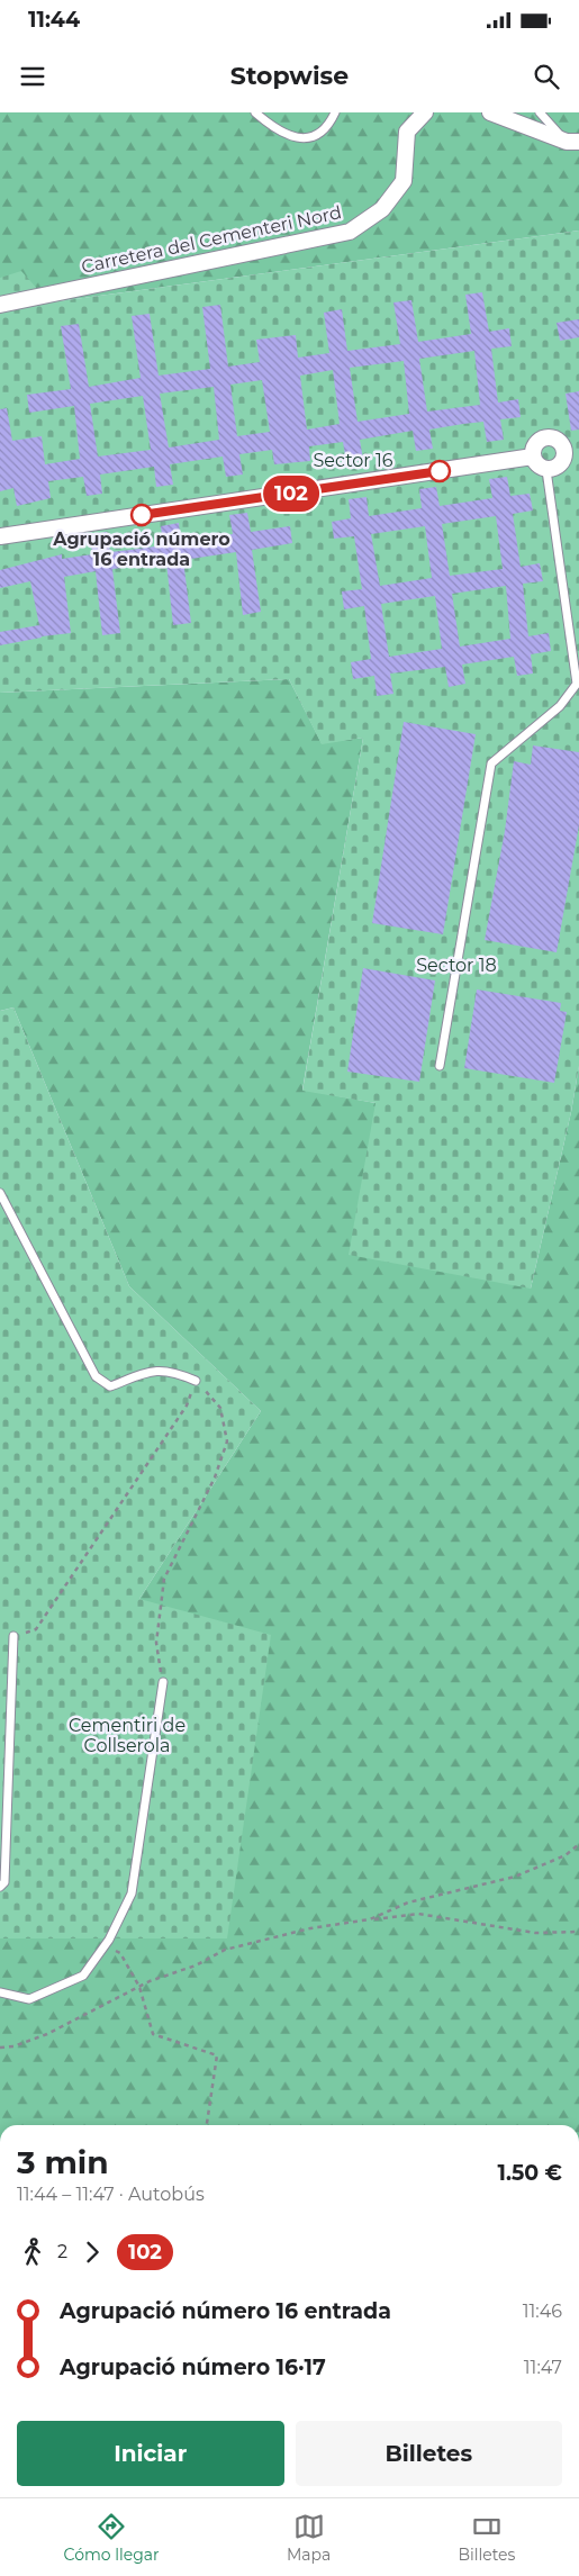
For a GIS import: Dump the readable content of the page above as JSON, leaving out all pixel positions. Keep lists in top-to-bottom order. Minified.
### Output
{"streets":{"street":["Carretera del Cementeri Nord"]},"parks":["Sector 16","Sector 18","Cementiri de Collserola"],"places":["Agrupació número 16 entrada"],"lines":["bus line 102"],"page":{"status":"11:44","header":"Stopwise","on_map":"102","heading":["3 min","11:44 – 11:47 · Autobús","1.50 €"],"legs":["2","102"],"list":[{"name":"Agrupació número 16 entrada","value":"11:46"},{"name":"Agrupació número 16·17","value":"11:47"}],"buttons":["Iniciar","Billetes"],"tabs":["Cómo llegar","Mapa","Billetes"]}}
